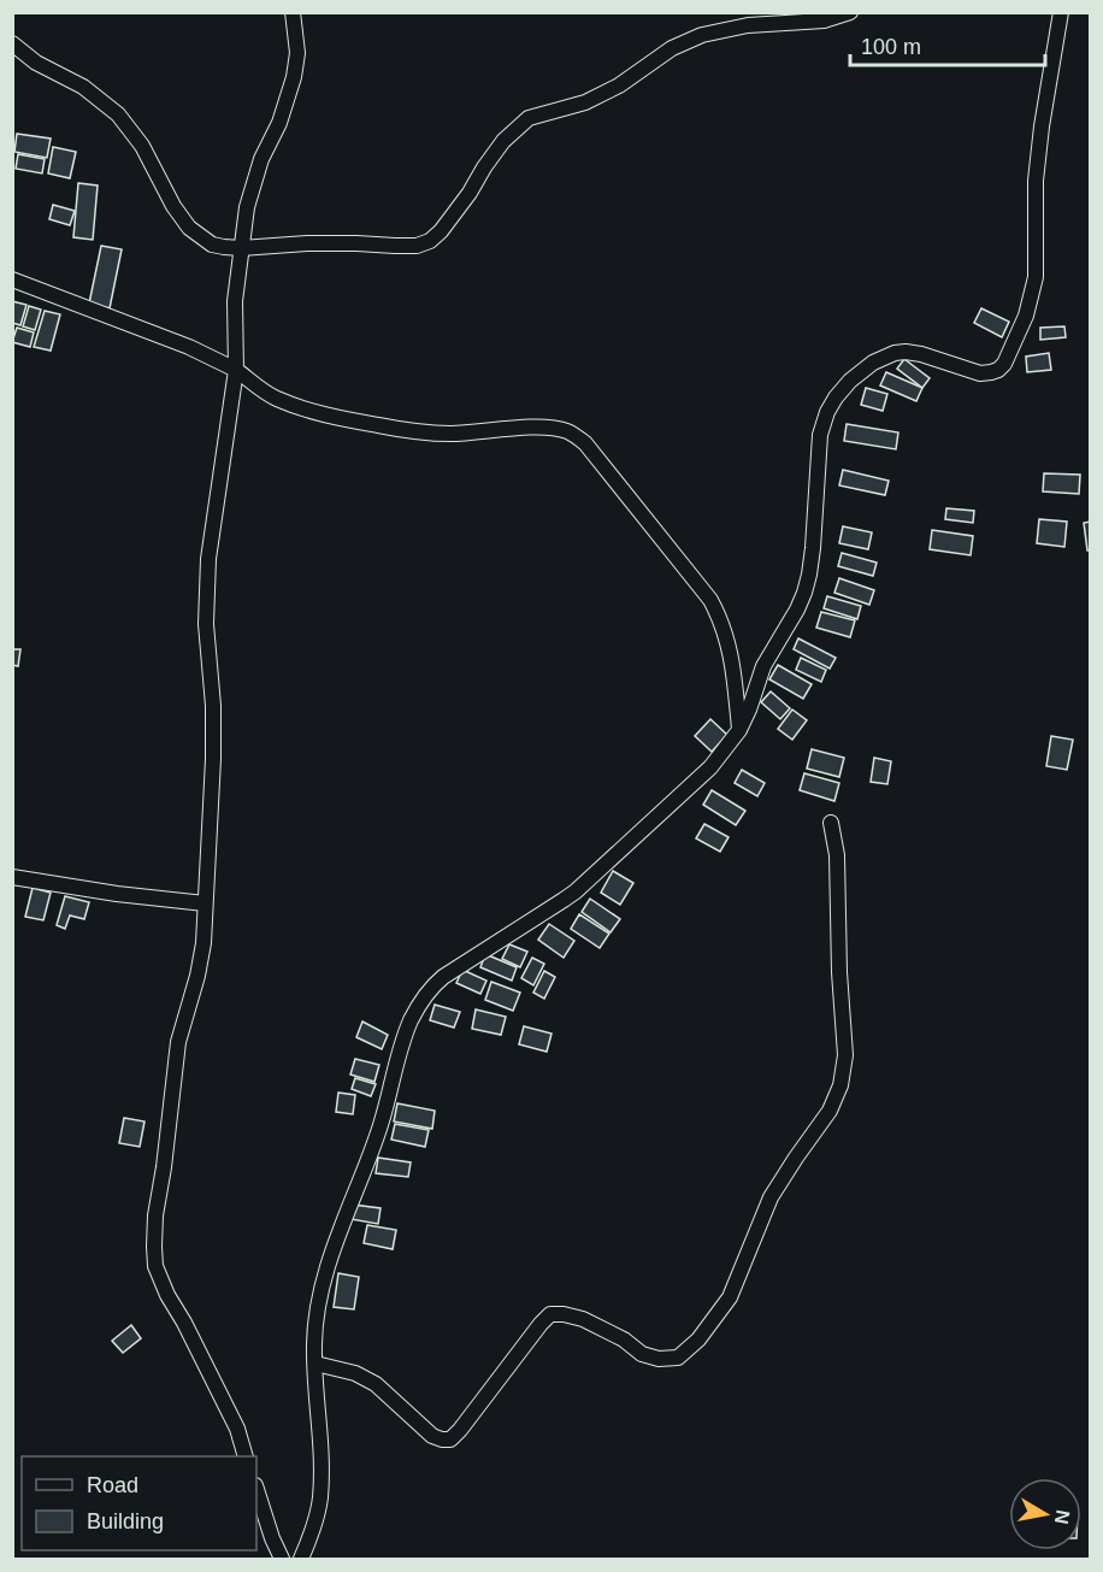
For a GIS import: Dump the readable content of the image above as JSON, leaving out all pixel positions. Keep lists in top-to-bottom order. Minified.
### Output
{"legend":["Road","Building"],"scale_bar":"100 m","north":"right"}
